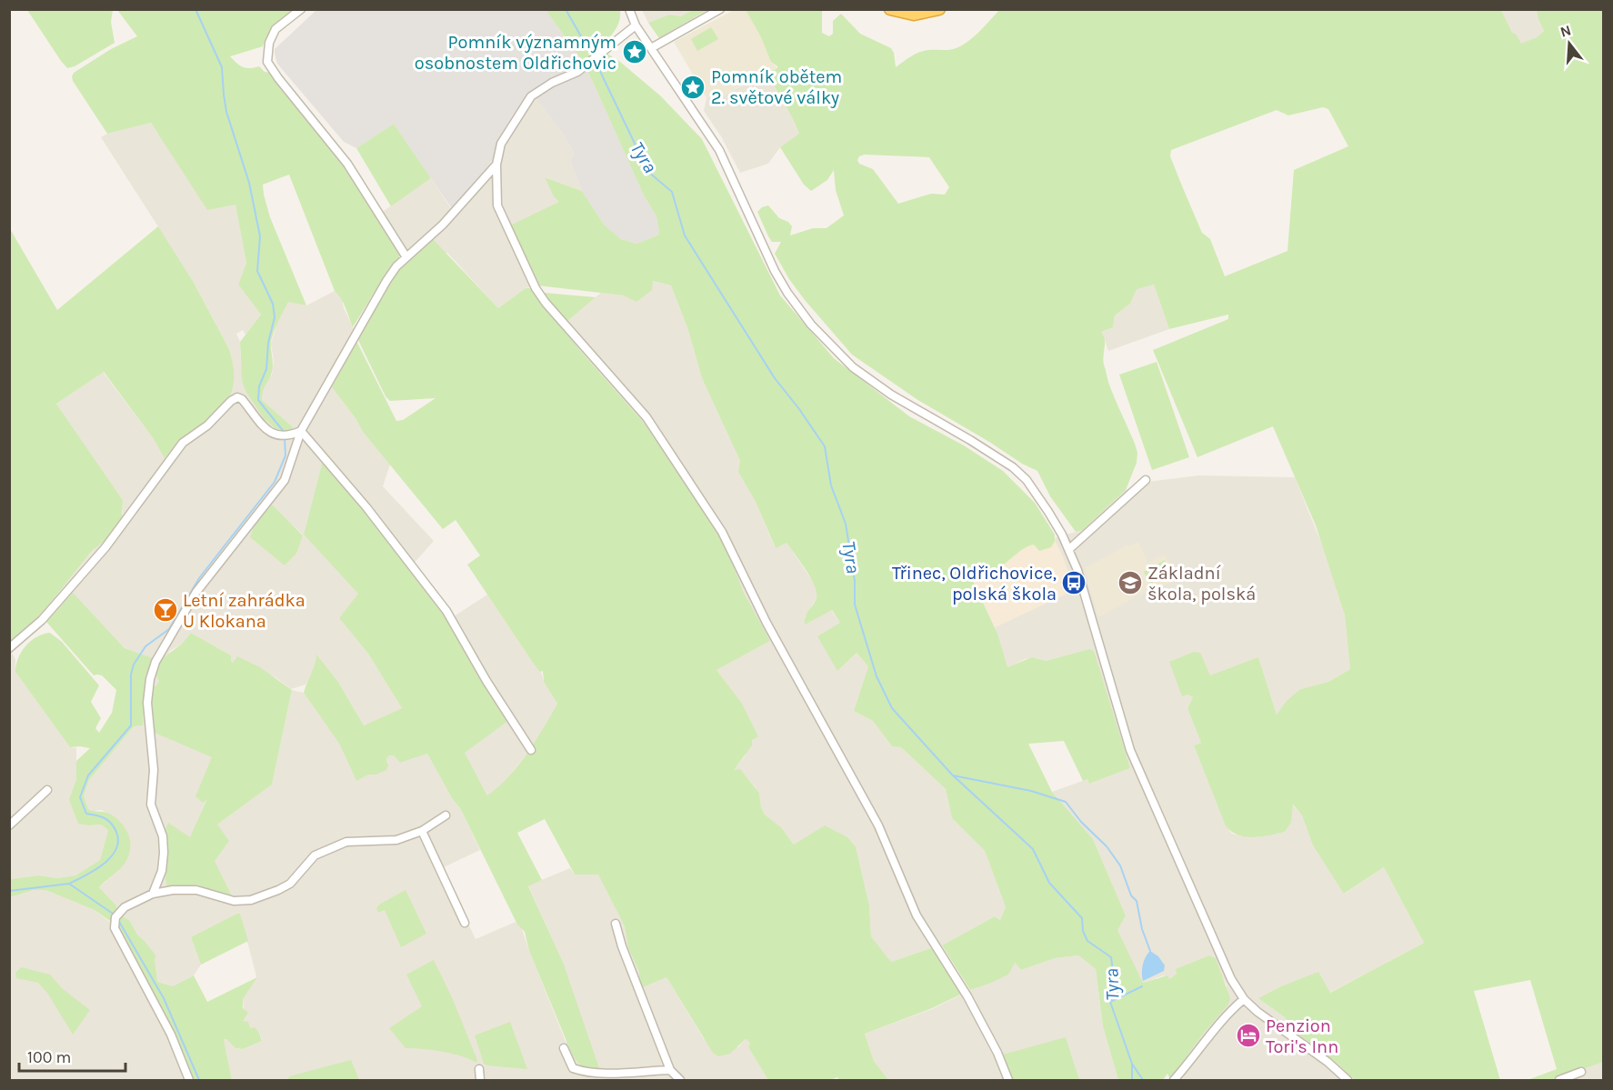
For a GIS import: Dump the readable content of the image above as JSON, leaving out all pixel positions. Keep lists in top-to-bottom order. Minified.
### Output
{"water":["Tyra"],"places":{"place":["Pomník významným osobnostem Oldřichovic","Pomník obětem 2. světové války"],"bus stop":["Třinec, Oldřichovice, polská škola"],"school or university":["Základní škola, polská"],"bar":["Letní zahrádka U Klokana"],"hotel":["Penzion Tori's Inn"]},"scale_bar":"100 m","north":"top"}
